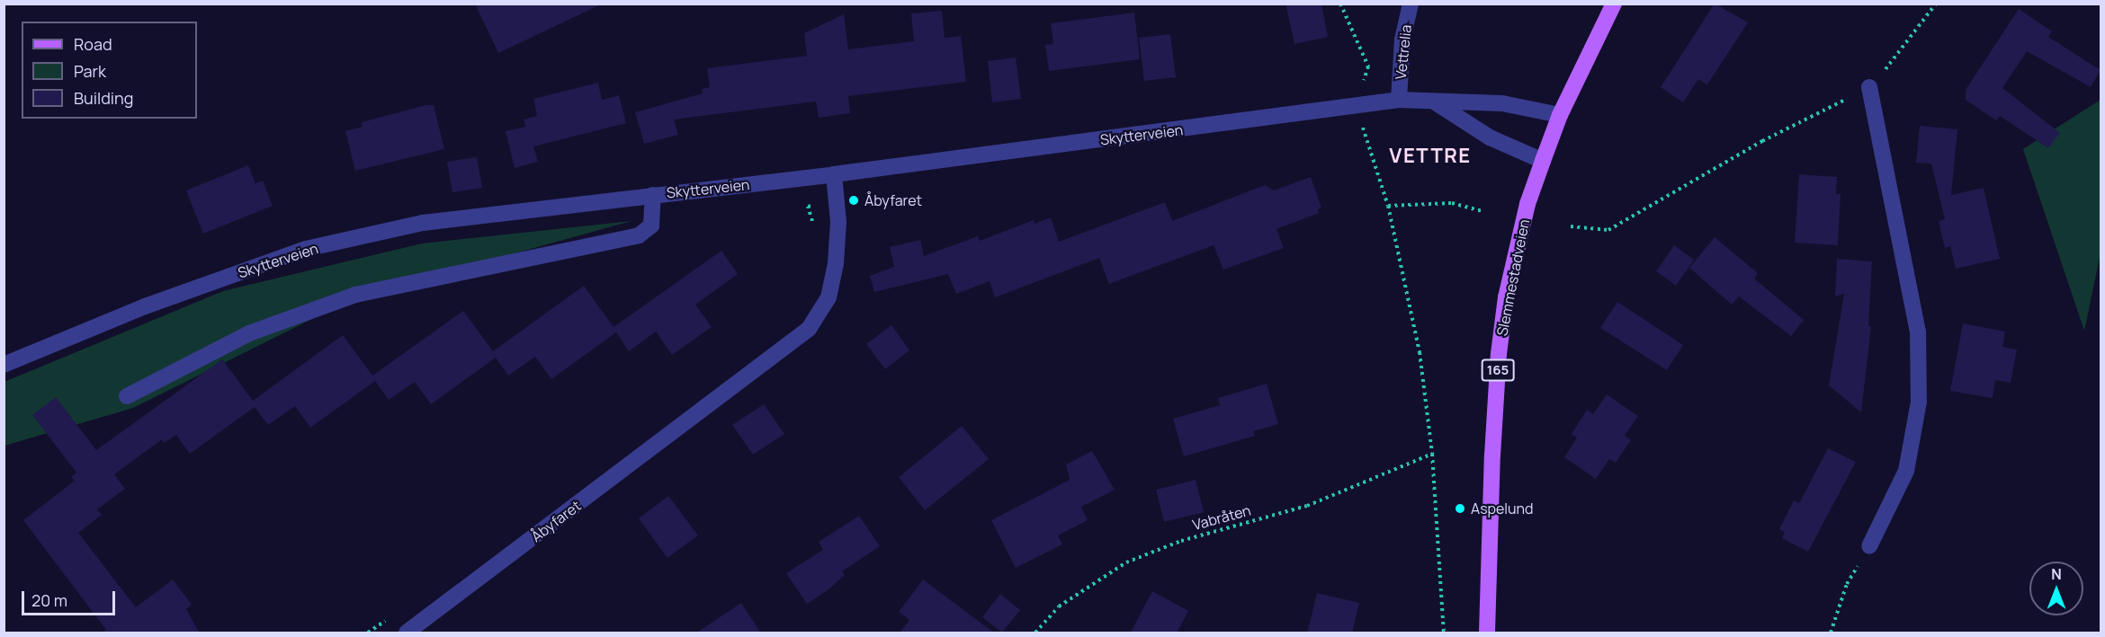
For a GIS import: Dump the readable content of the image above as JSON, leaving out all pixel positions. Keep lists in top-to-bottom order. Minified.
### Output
{"streets":{"main road":["Slemmestadveien","165"],"street":["Vettrelia","Skytterveien","Åbyfaret"],"path":["Vabråten"]},"crossings":[["Vettrelia","Skytterveien"],["Skytterveien","Slemmestadveien"],["Skytterveien","Åbyfaret"]],"districts":["VETTRE"],"places":["Åbyfaret","Aspelund"],"legend":["Road","Park","Building"],"scale_bar":"20 m","north":"top"}
